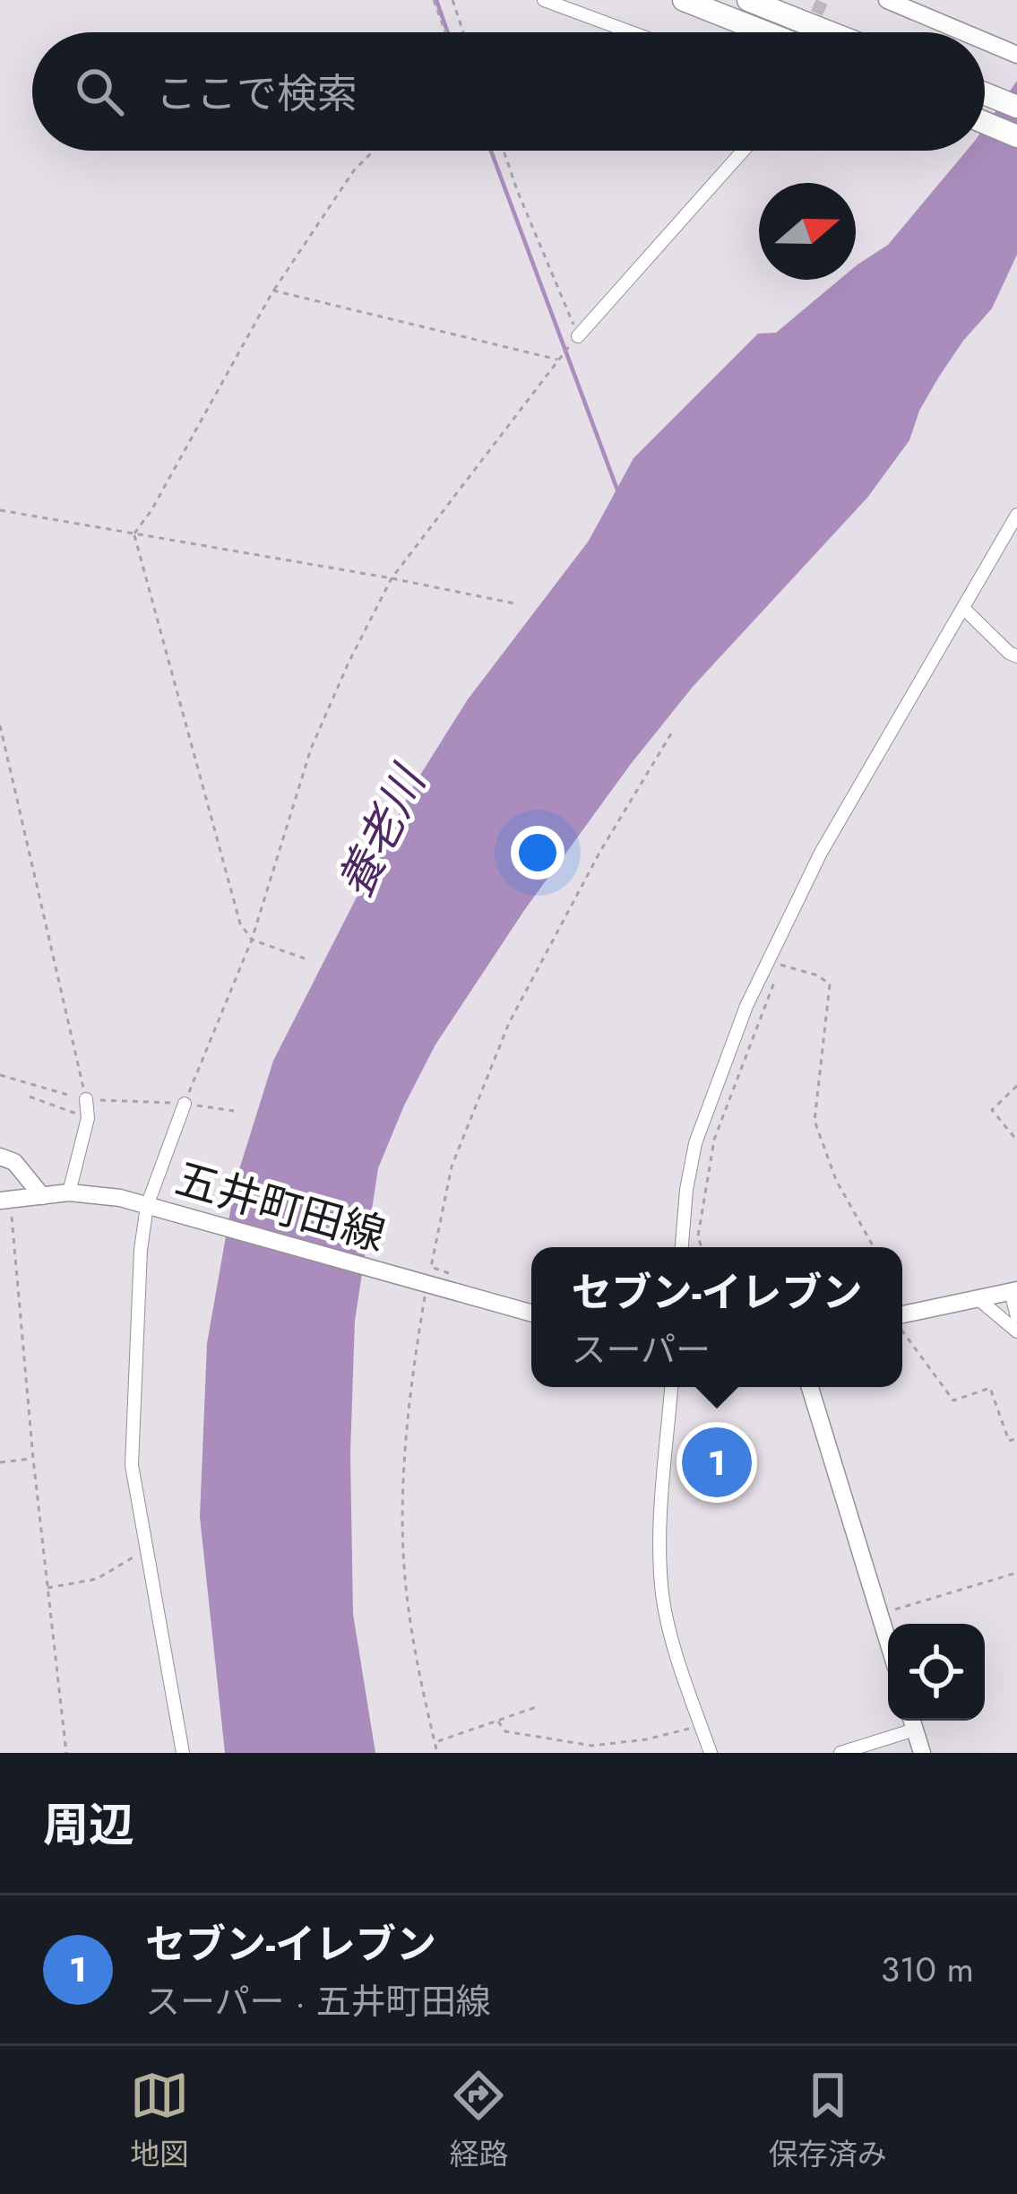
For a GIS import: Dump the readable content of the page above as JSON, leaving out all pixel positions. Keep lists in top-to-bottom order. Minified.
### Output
{"streets":{"main road":["五井町田線"]},"water":["養老川"],"north":"right","page":{"search":"ここで検索","popup":["セブン-イレブン","スーパー"],"pins":"1","heading":"周辺","list":[{"mark":"1","name":"セブン-イレブン","note":"スーパー · 五井町田線","value":"310 m"}],"nav":["地図","経路","保存済み"]}}
